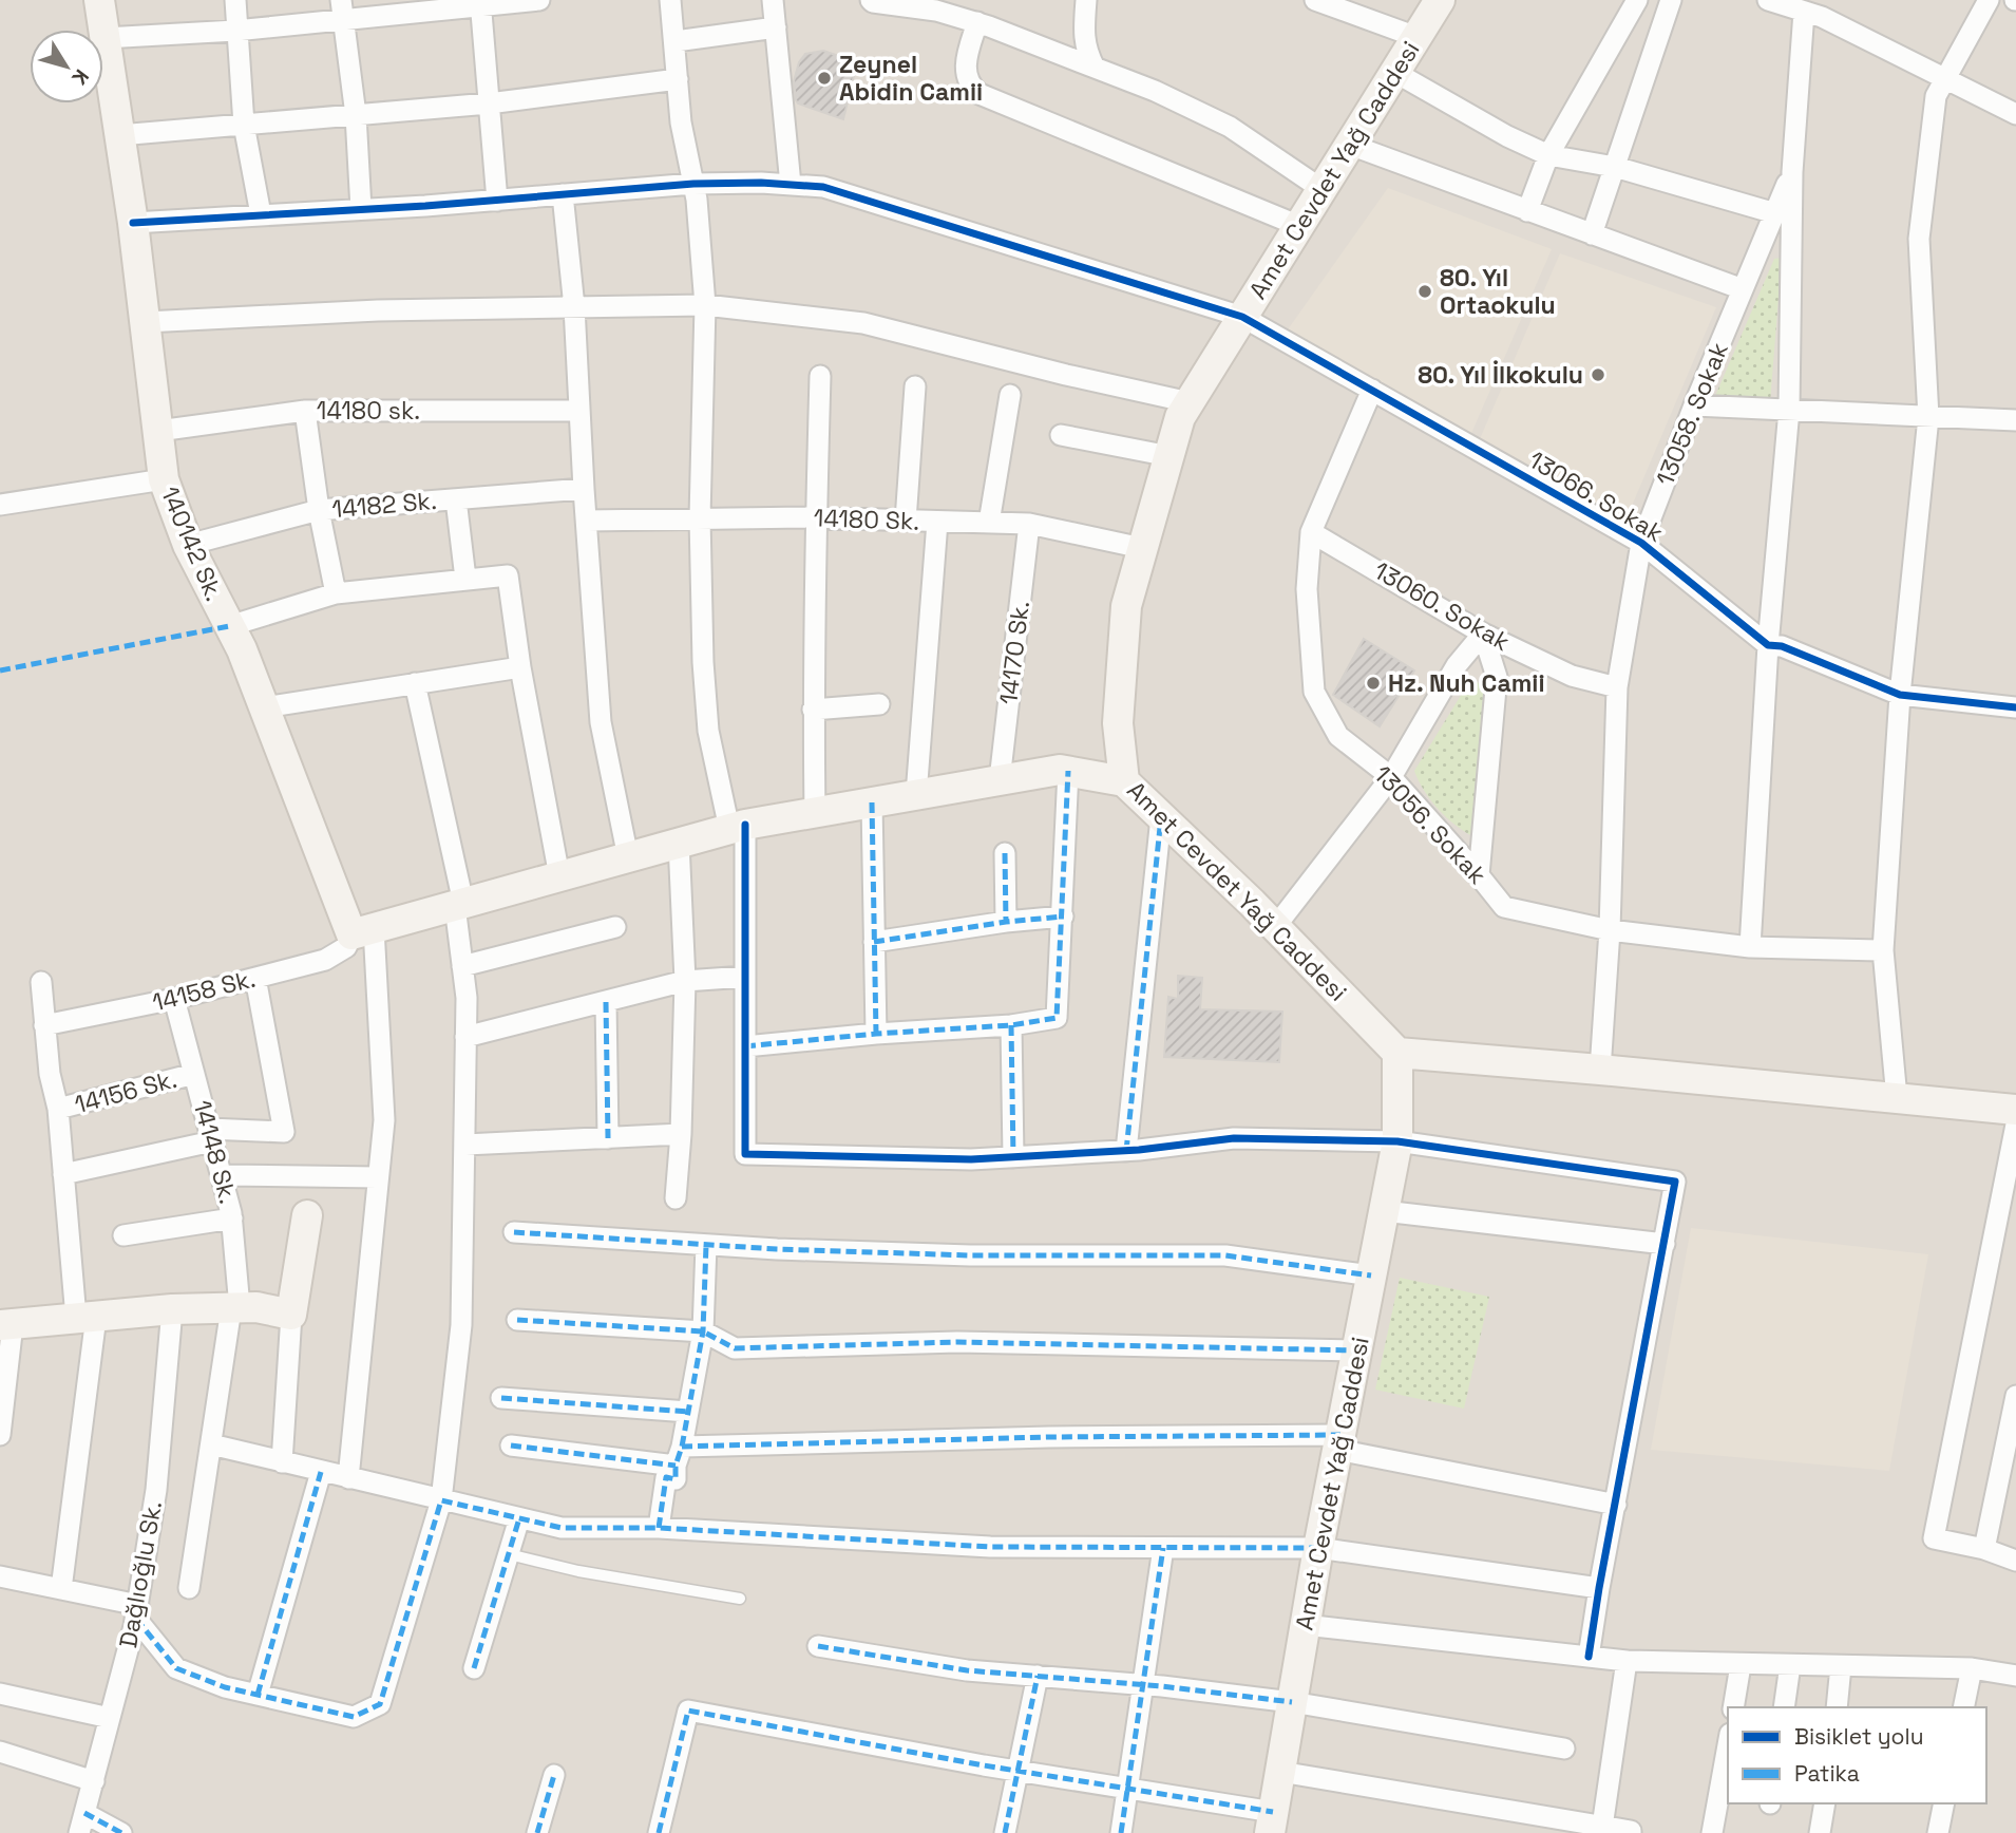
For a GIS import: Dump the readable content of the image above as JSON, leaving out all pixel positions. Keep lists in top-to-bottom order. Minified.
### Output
{"streets":{"main road":["Amet Cevdet Yağ Caddesi","140142 Sk."],"street":["14180 sk.","13058. Sokak","13066. Sokak","14182 Sk.","14180 Sk.","13060. Sokak","14170 Sk.","13056. Sokak","14158 Sk.","14156 Sk.","14148 Sk.","Dağlıoğlu Sk."]},"crossings":[["Amet Cevdet Yağ Caddesi","13066. Sokak"],["Amet Cevdet Yağ Caddesi","14180 Sk."],["14180 sk.","140142 Sk."],["13058. Sokak","13066. Sokak"],["13058. Sokak","13060. Sokak"],["13058. Sokak","13056. Sokak"],["13066. Sokak","140142 Sk."],["13066. Sokak","13056. Sokak"],["14182 Sk.","140142 Sk."],["14180 Sk.","14170 Sk."],["140142 Sk.","14158 Sk."],["13060. Sokak","13056. Sokak"],["14158 Sk.","14148 Sk."],["14156 Sk.","14148 Sk."]],"places":["Zeynel Abidin Camii","80. Yıl Ortaokulu","80. Yıl İlkokulu","Hz. Nuh Camii"],"legend":["Bisiklet yolu","Patika"],"north":"bottom right"}
